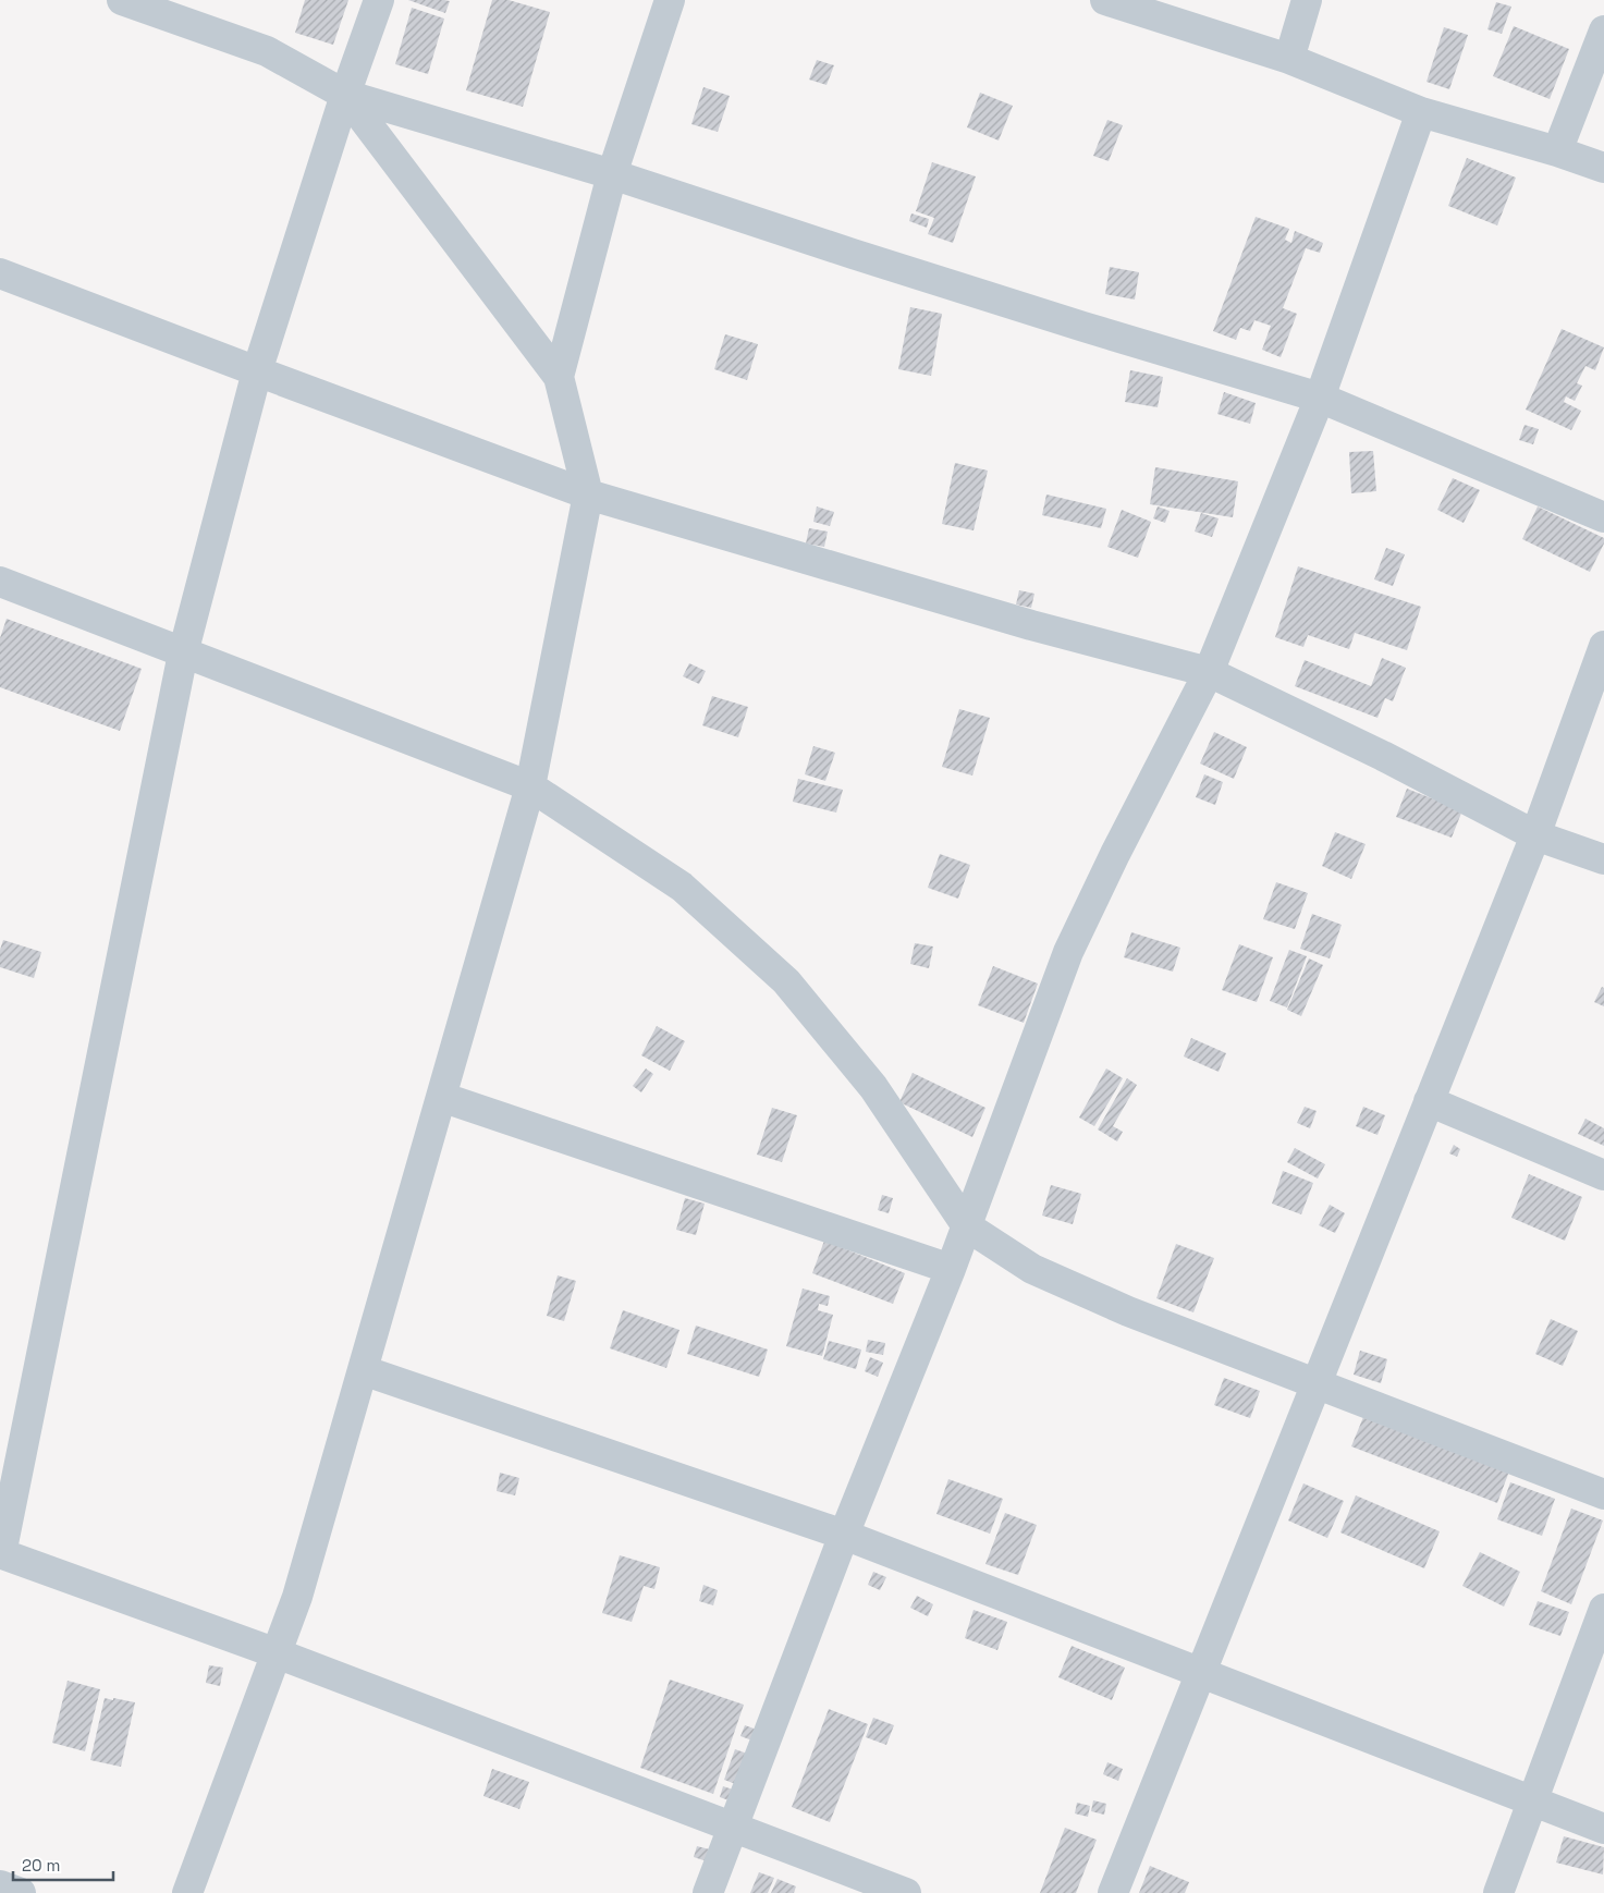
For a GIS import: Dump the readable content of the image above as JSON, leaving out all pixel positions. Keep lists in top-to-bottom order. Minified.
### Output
{"scale_bar":"20 m"}
